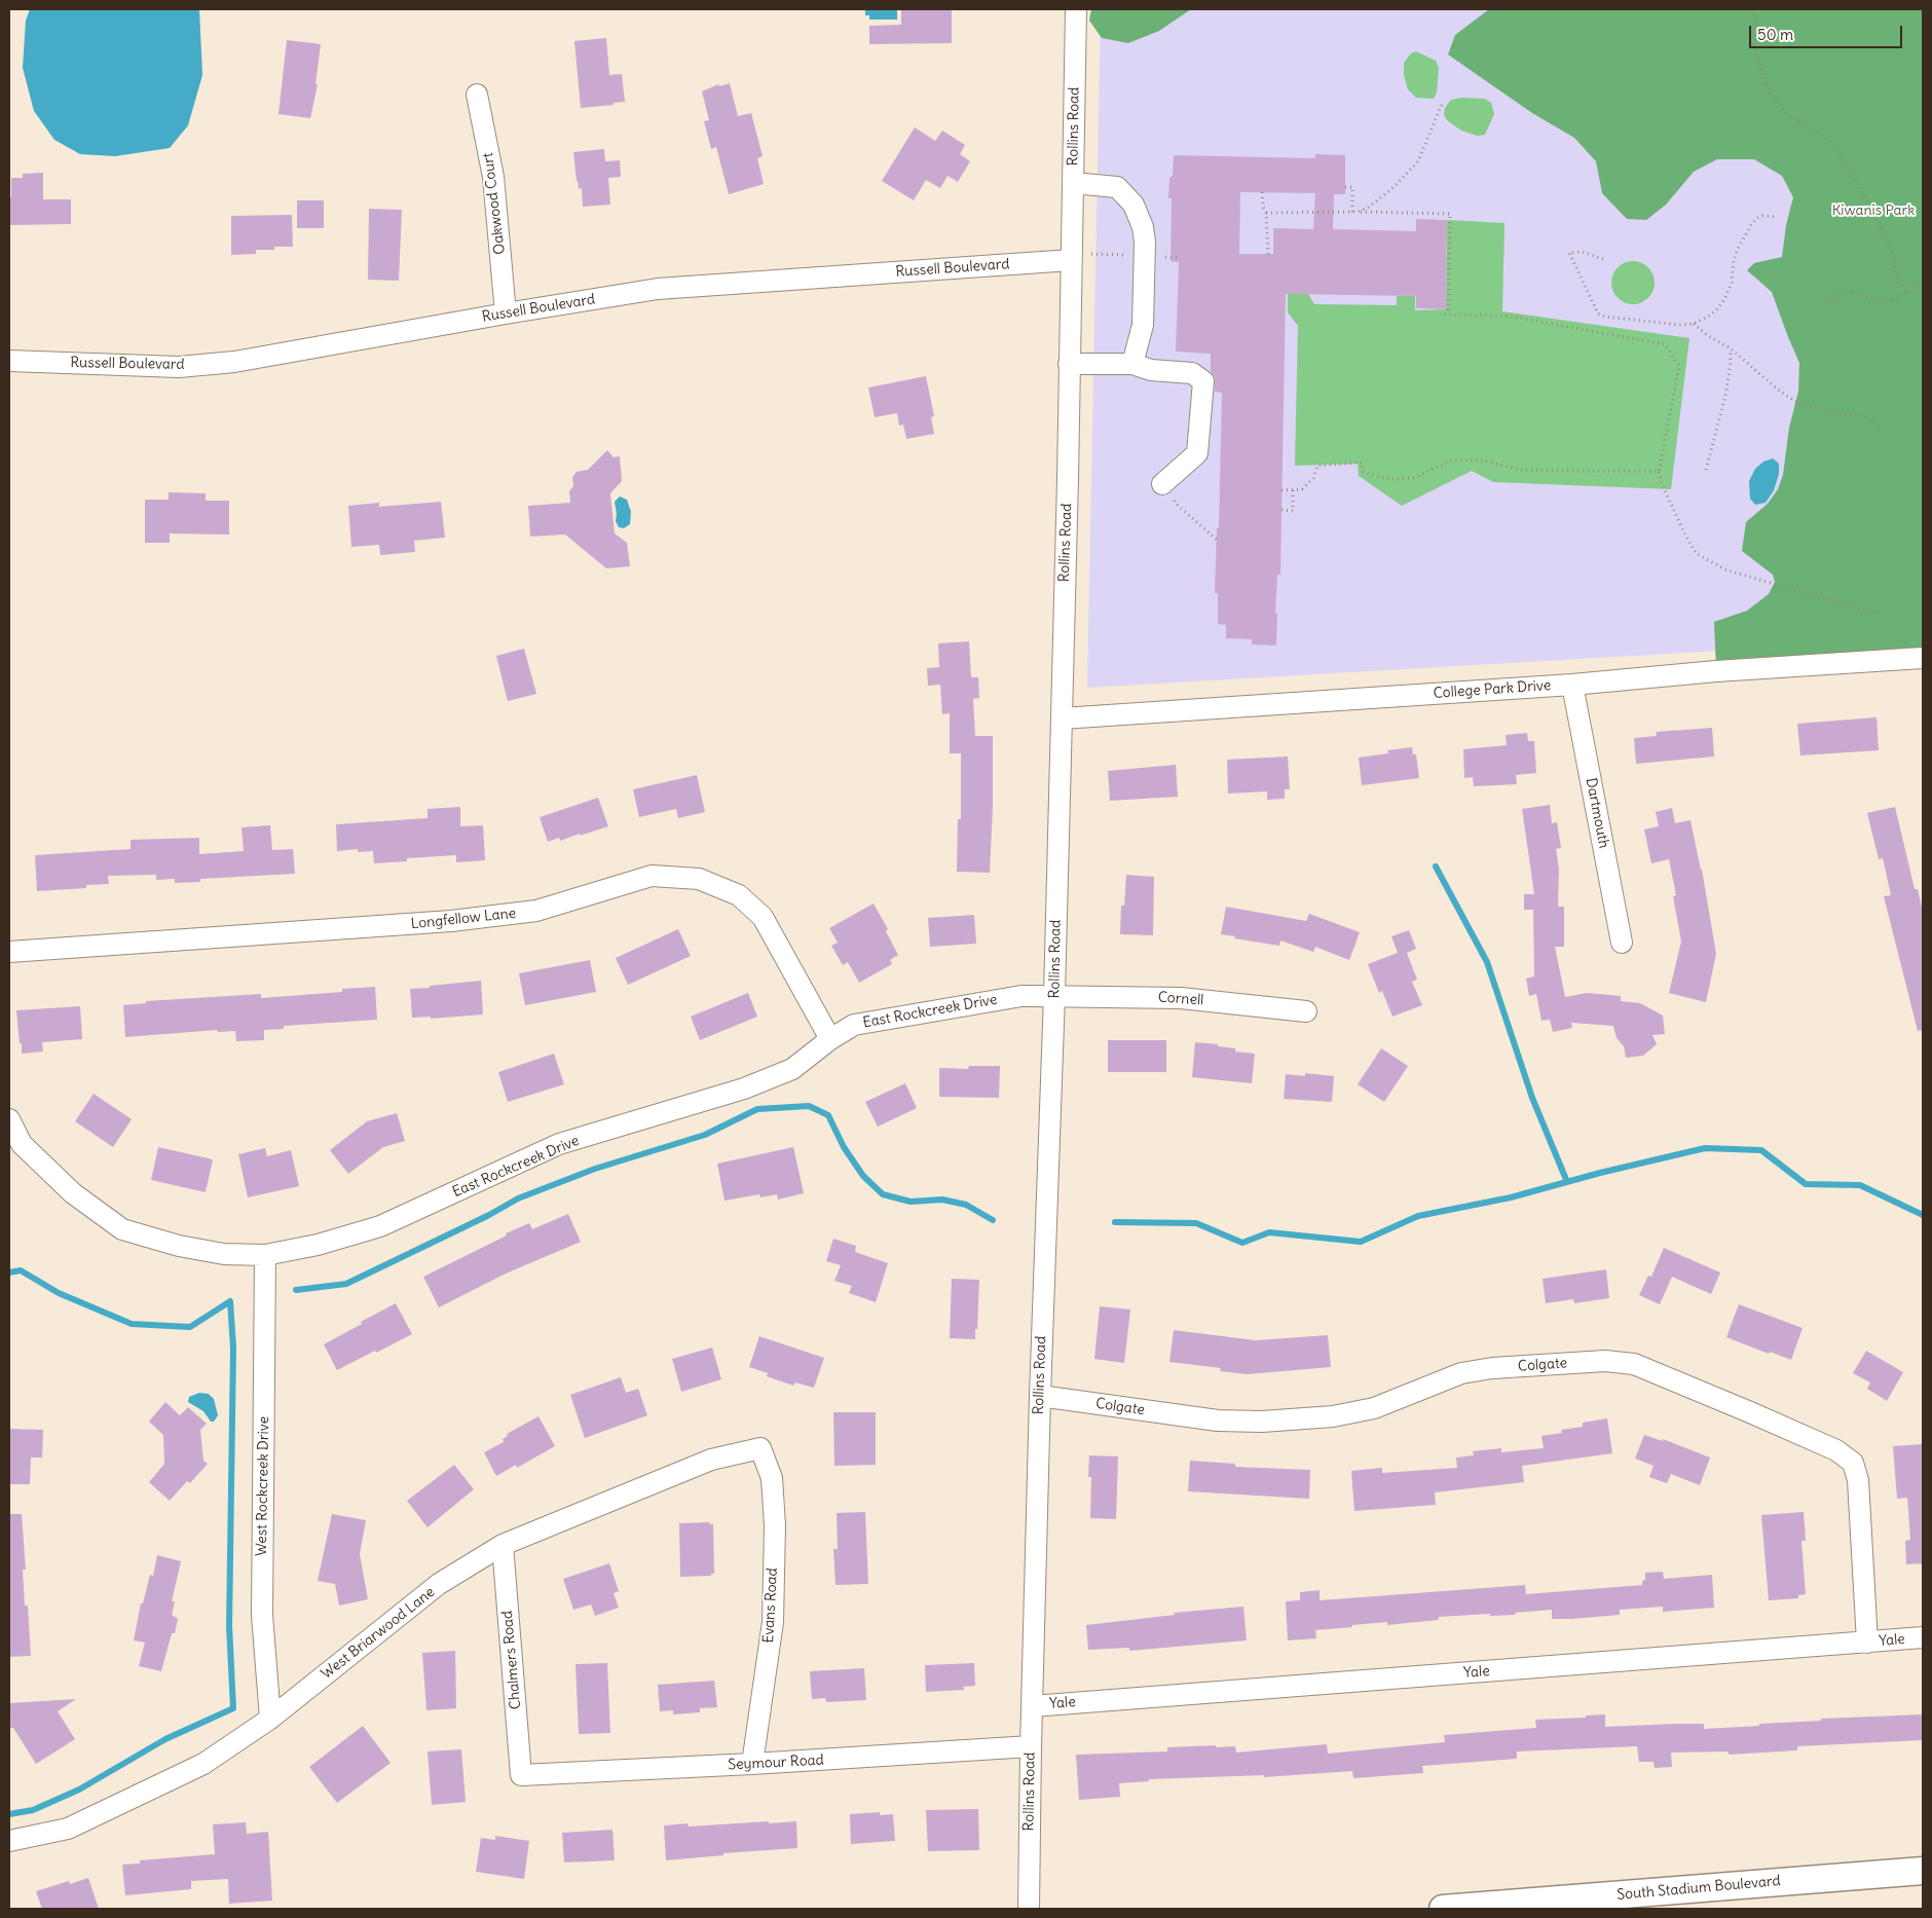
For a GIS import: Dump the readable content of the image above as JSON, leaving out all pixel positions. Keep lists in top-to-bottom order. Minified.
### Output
{"streets":{"main road":["South Stadium Boulevard"],"street":["Rollins Road","Oakwood Court","Russell Boulevard","College Park Drive","Dartmouth","Longfellow Lane","Cornell","East Rockcreek Drive","Colgate","West Rockcreek Drive","Evans Road","West Briarwood Lane","Yale","Chalmers Road","Seymour Road"]},"crossings":[["Rollins Road","Russell Boulevard"],["Rollins Road","College Park Drive"],["Rollins Road","Cornell"],["Rollins Road","East Rockcreek Drive"],["Rollins Road","Colgate"],["Rollins Road","Yale"],["Rollins Road","Seymour Road"],["Oakwood Court","Russell Boulevard"],["College Park Drive","Dartmouth"],["Longfellow Lane","East Rockcreek Drive"],["Cornell","East Rockcreek Drive"],["East Rockcreek Drive","West Rockcreek Drive"],["Colgate","Yale"],["West Rockcreek Drive","West Briarwood Lane"],["Evans Road","West Briarwood Lane"],["Evans Road","Seymour Road"],["West Briarwood Lane","Chalmers Road"],["Chalmers Road","Seymour Road"]],"parks":["Kiwanis Park"],"scale_bar":"50 m"}
